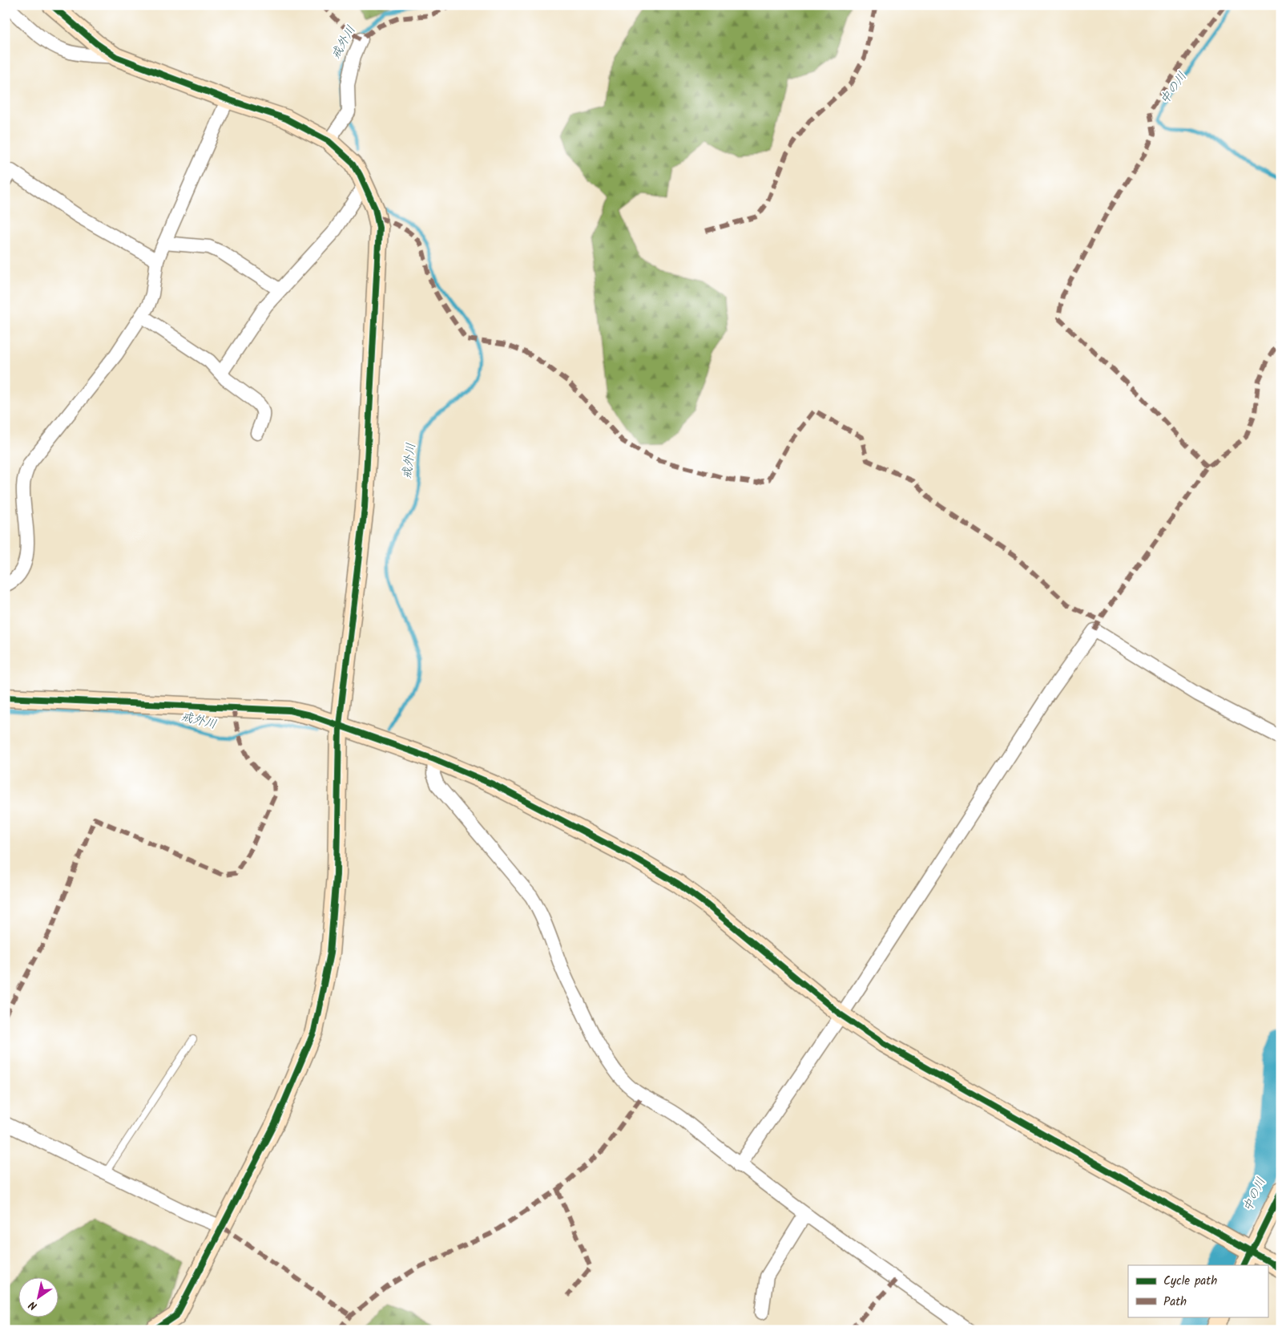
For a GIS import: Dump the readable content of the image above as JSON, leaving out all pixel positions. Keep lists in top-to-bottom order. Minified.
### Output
{"water":["戒外川","中の川"],"legend":["Cycle path","Path"],"north":"bottom left"}
